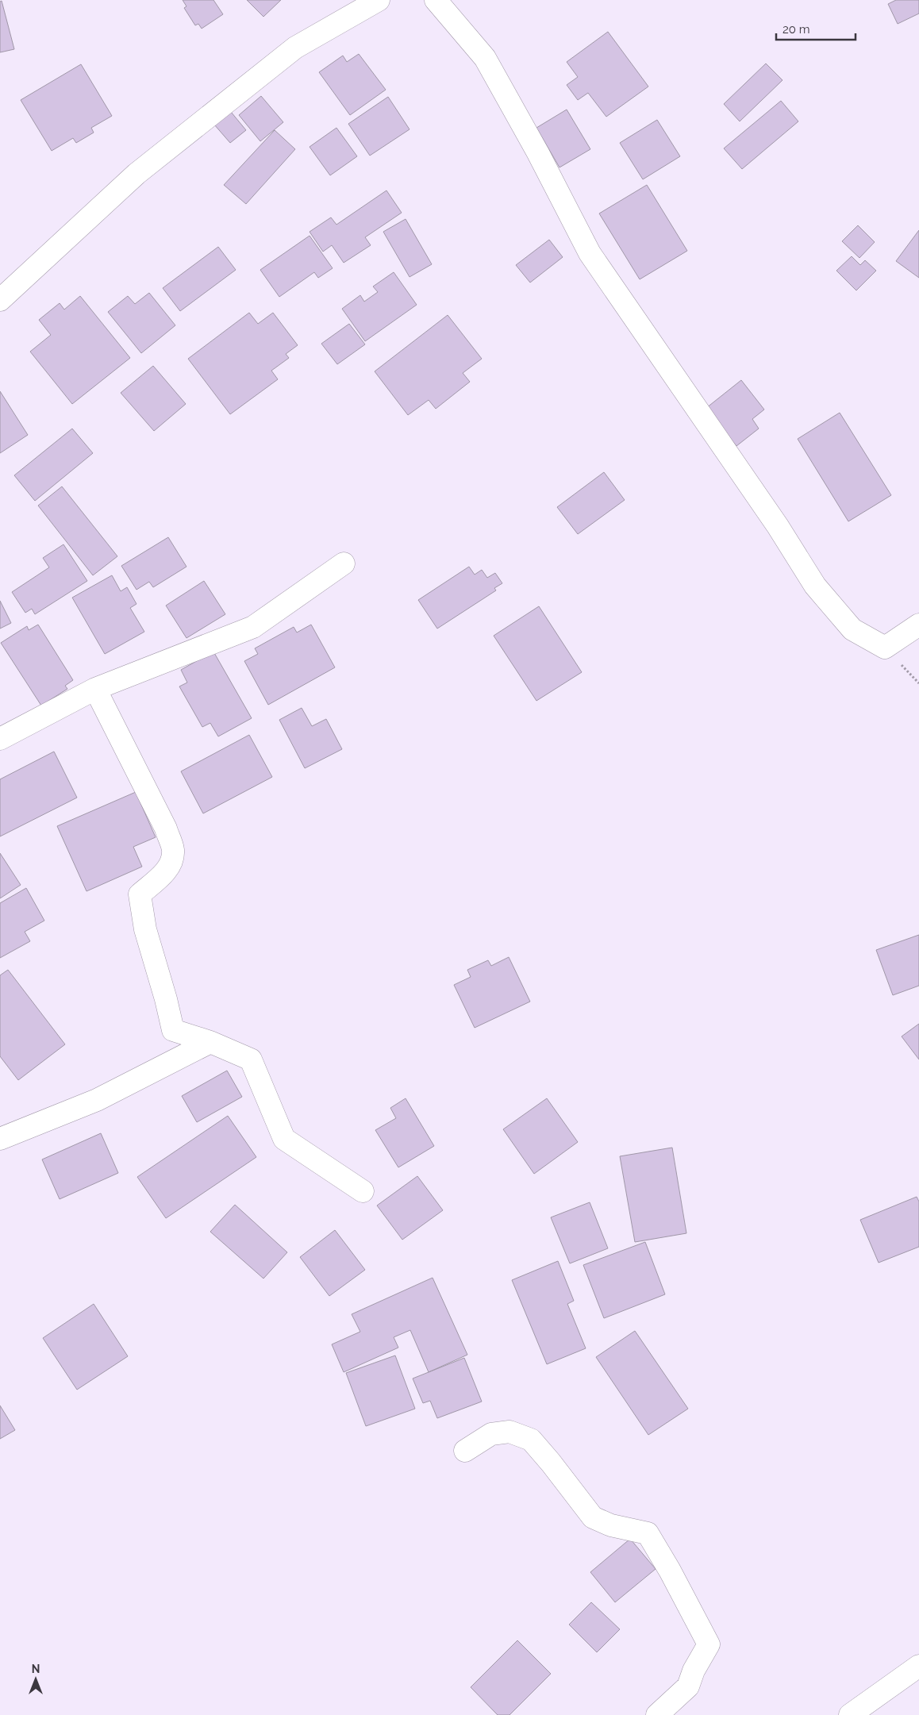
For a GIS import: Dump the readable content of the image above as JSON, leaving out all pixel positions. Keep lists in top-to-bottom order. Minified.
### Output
{"scale_bar":"20 m","north":"top"}
